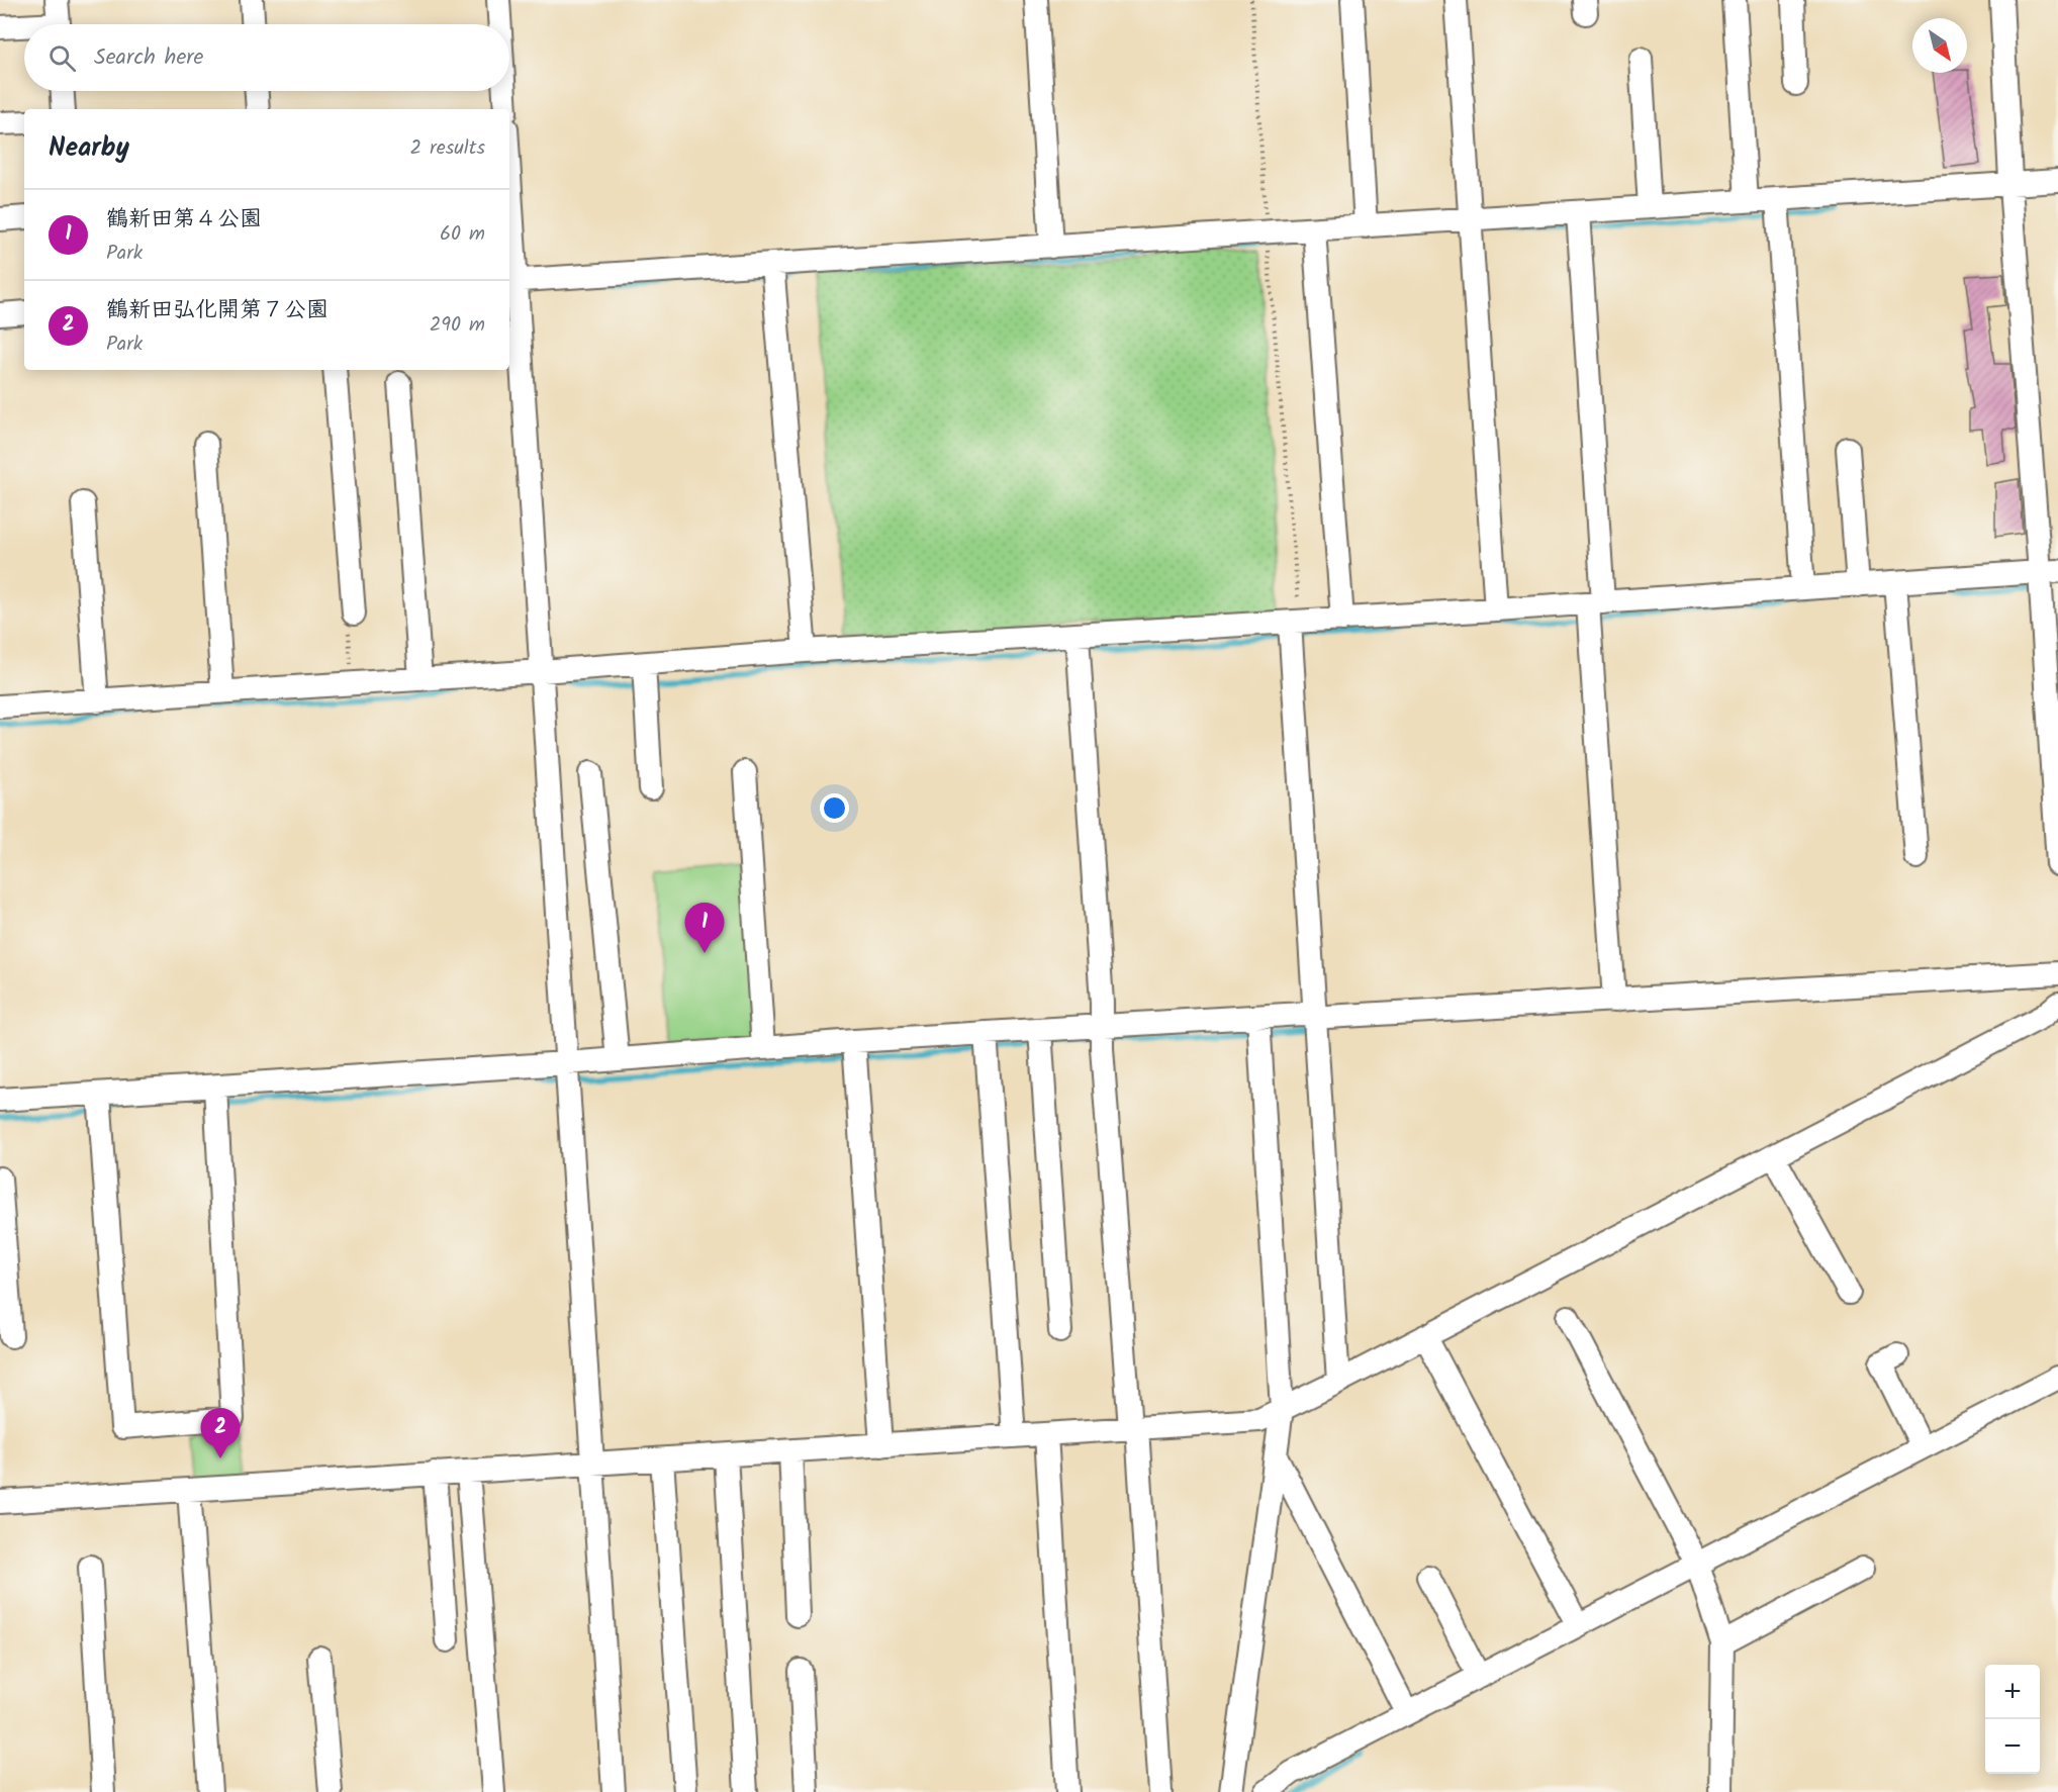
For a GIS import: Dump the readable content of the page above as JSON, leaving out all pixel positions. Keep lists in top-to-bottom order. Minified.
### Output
{"north":"bottom right","page":{"search":"Search here","heading":["Nearby","2 results"],"list":[{"mark":"1","name":"鶴新田第４公園","note":"Park","value":"60 m"},{"mark":"2","name":"鶴新田弘化開第７公園","note":"Park","value":"290 m"}],"pins":["1","2"],"map_buttons":["+","−"]}}
